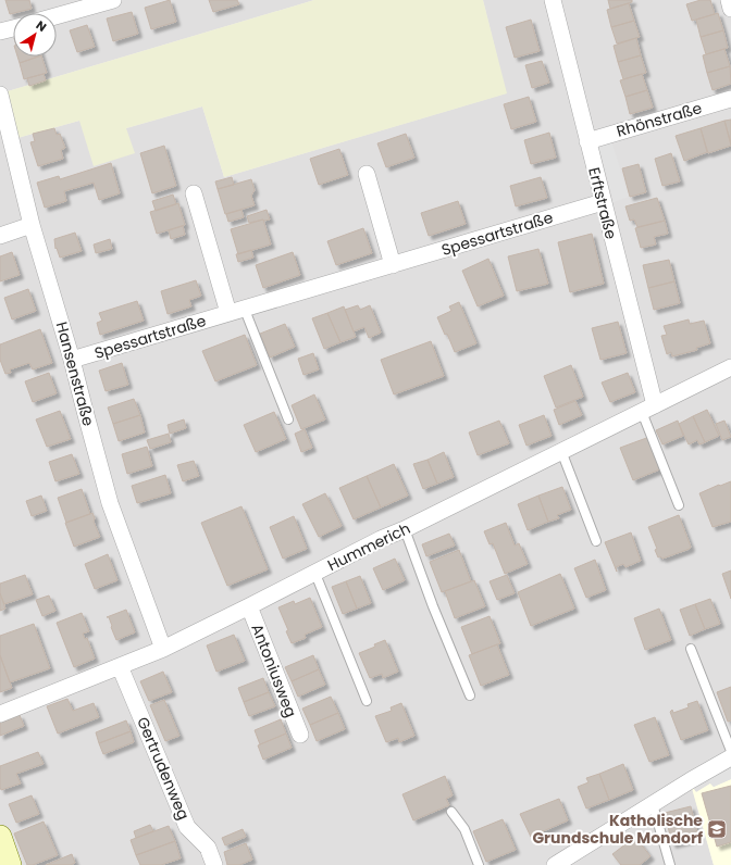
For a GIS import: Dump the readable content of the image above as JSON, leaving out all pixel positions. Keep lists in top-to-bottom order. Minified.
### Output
{"streets":{"street":["Rhönstraße","Erftstraße","Spessartstraße","Hansenstraße","Hummerich","Antoniusweg","Gertrudenweg"]},"crossings":[["Rhönstraße","Erftstraße"],["Erftstraße","Spessartstraße"],["Erftstraße","Hummerich"],["Spessartstraße","Hansenstraße"],["Hansenstraße","Hummerich"],["Hummerich","Antoniusweg"],["Hummerich","Gertrudenweg"]],"places":{"school or university":["Katholische Grundschule Mondorf"]},"north":"top right"}
